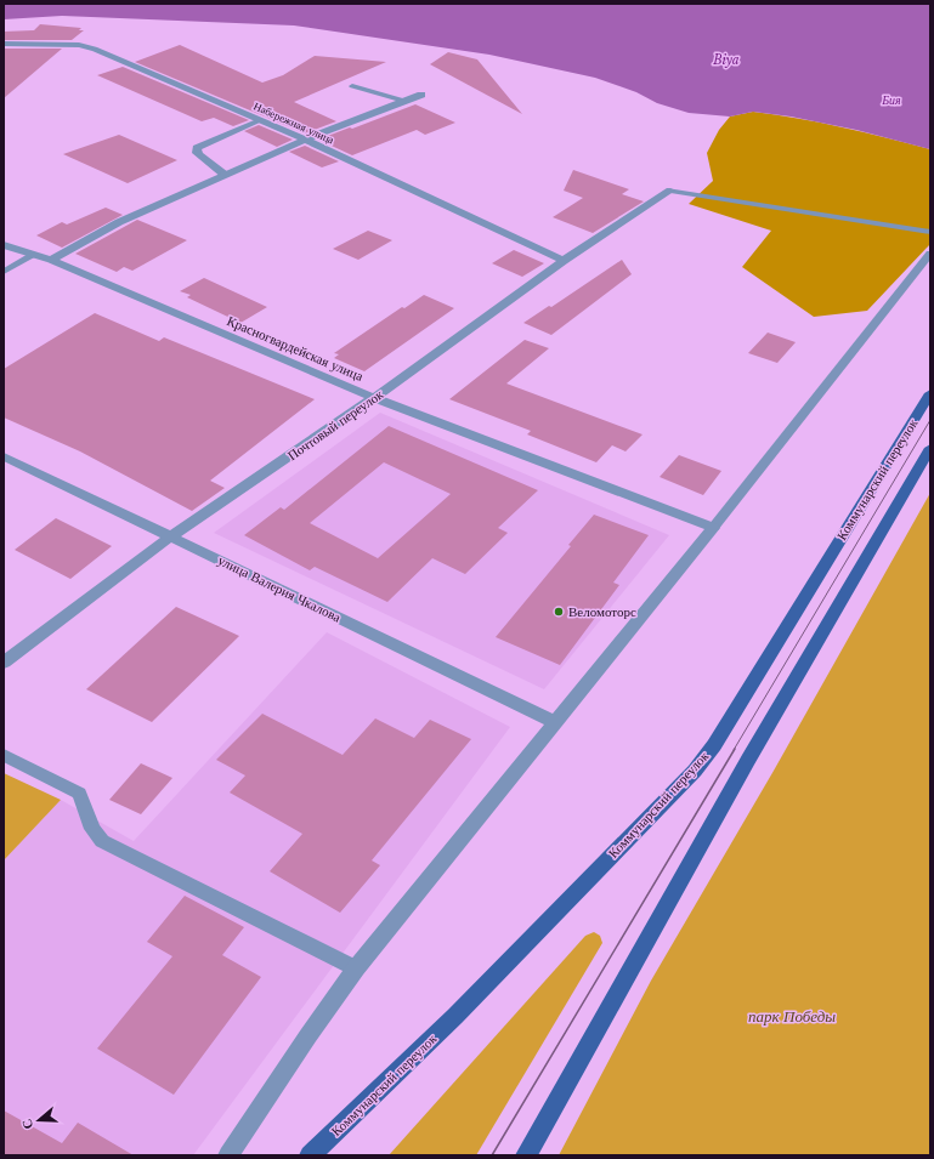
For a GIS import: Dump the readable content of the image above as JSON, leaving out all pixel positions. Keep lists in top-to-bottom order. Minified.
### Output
{"streets":{"main road":["Коммунарский переулок"],"street":["Набережная улица","Красногвардейская улица","Почтовый переулок","улица Валерия Чкалова"]},"crossings":[["Набережная улица","Почтовый переулок"],["Красногвардейская улица","Почтовый переулок"],["Почтовый переулок","улица Валерия Чкалова"]],"water":["Biya","Бия"],"parks":["парк Победы"],"places":["Веломоторс"],"north":"left"}
